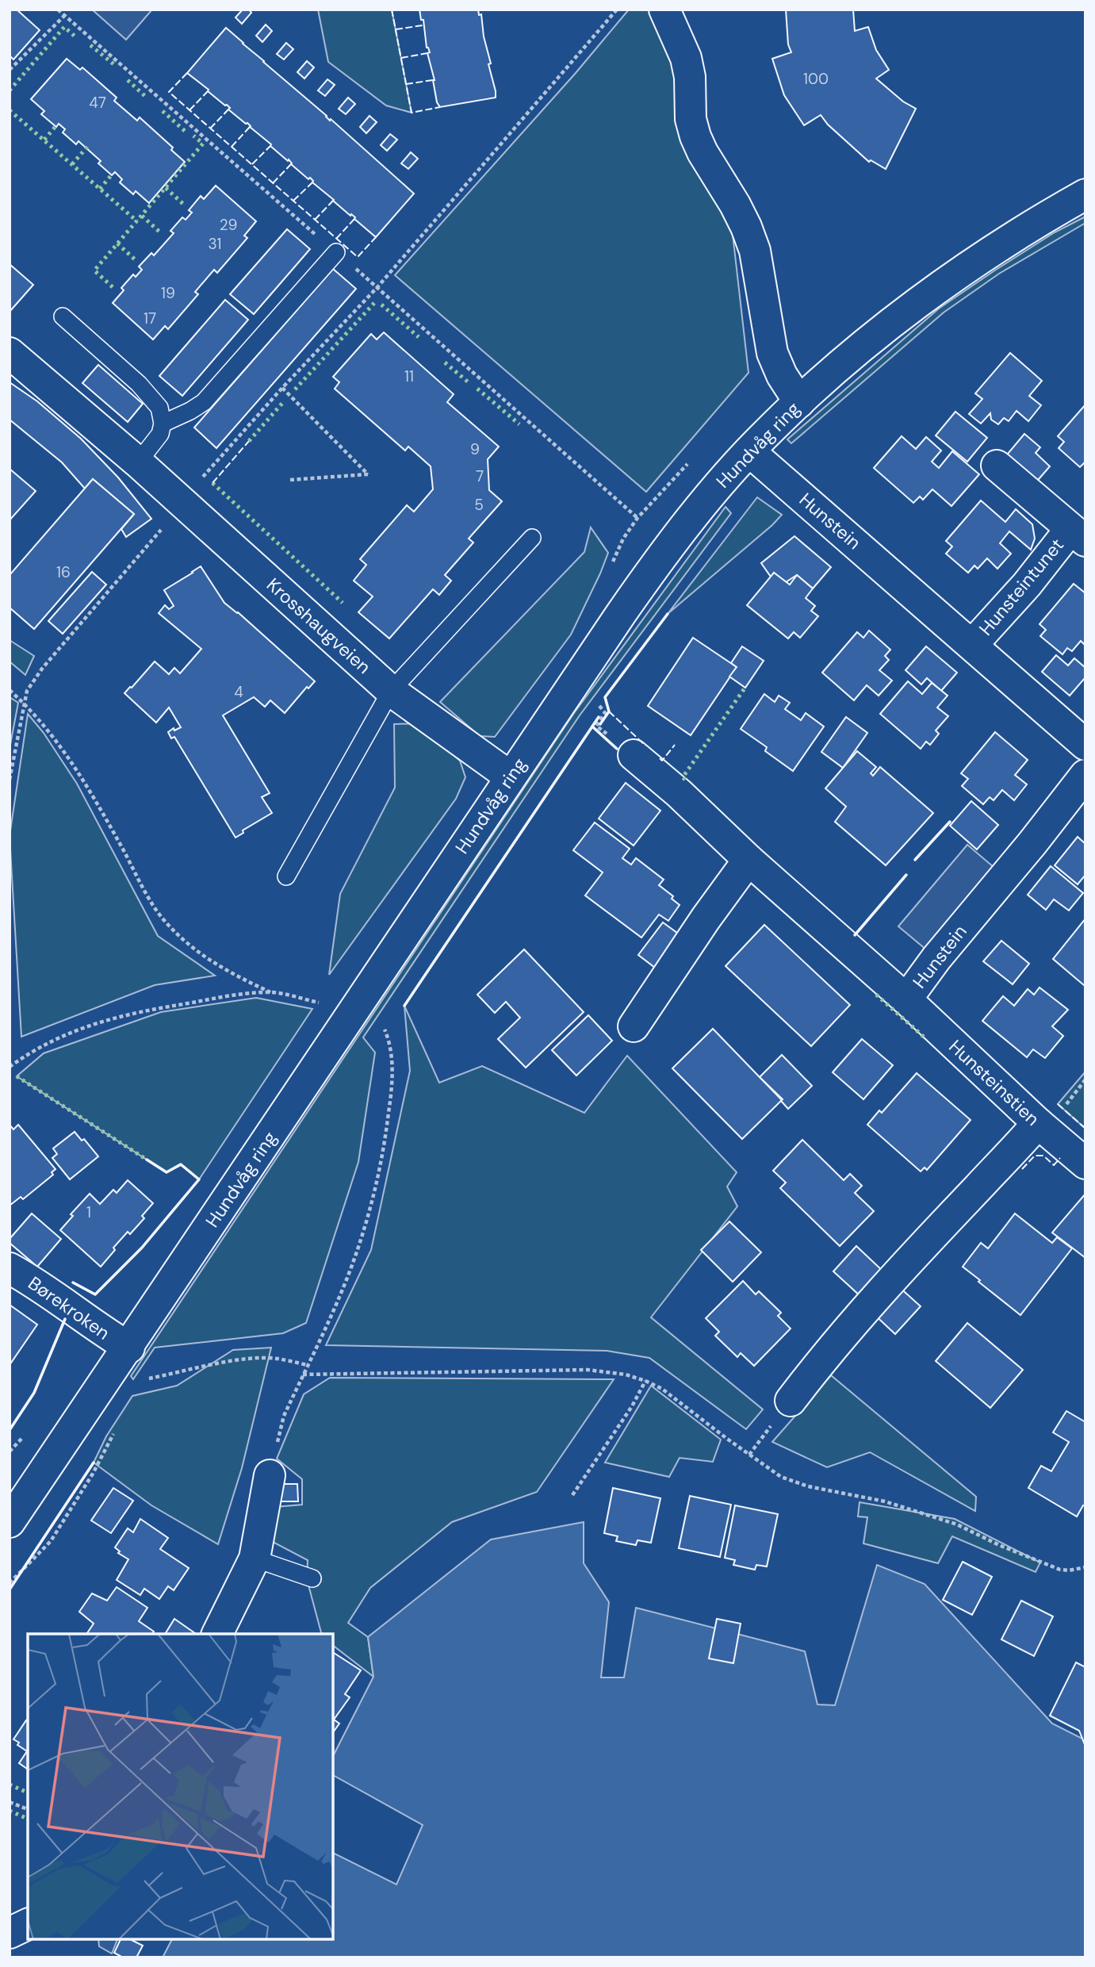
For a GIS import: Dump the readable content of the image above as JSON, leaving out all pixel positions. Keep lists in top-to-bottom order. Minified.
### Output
{"streets":{"street":["Hundvåg ring","Hunstein","Hunsteintunet","Krosshaugveien","Hunsteinstien","Børekroken"]},"crossings":[["Hundvåg ring","Hunstein"],["Hundvåg ring","Krosshaugveien"],["Hundvåg ring","Børekroken"],["Hunstein","Hunsteintunet"],["Hunstein","Hunsteinstien"]],"house_numbers":["100","47","29","31","19","17","11","9","7","5","16","4","1"]}
